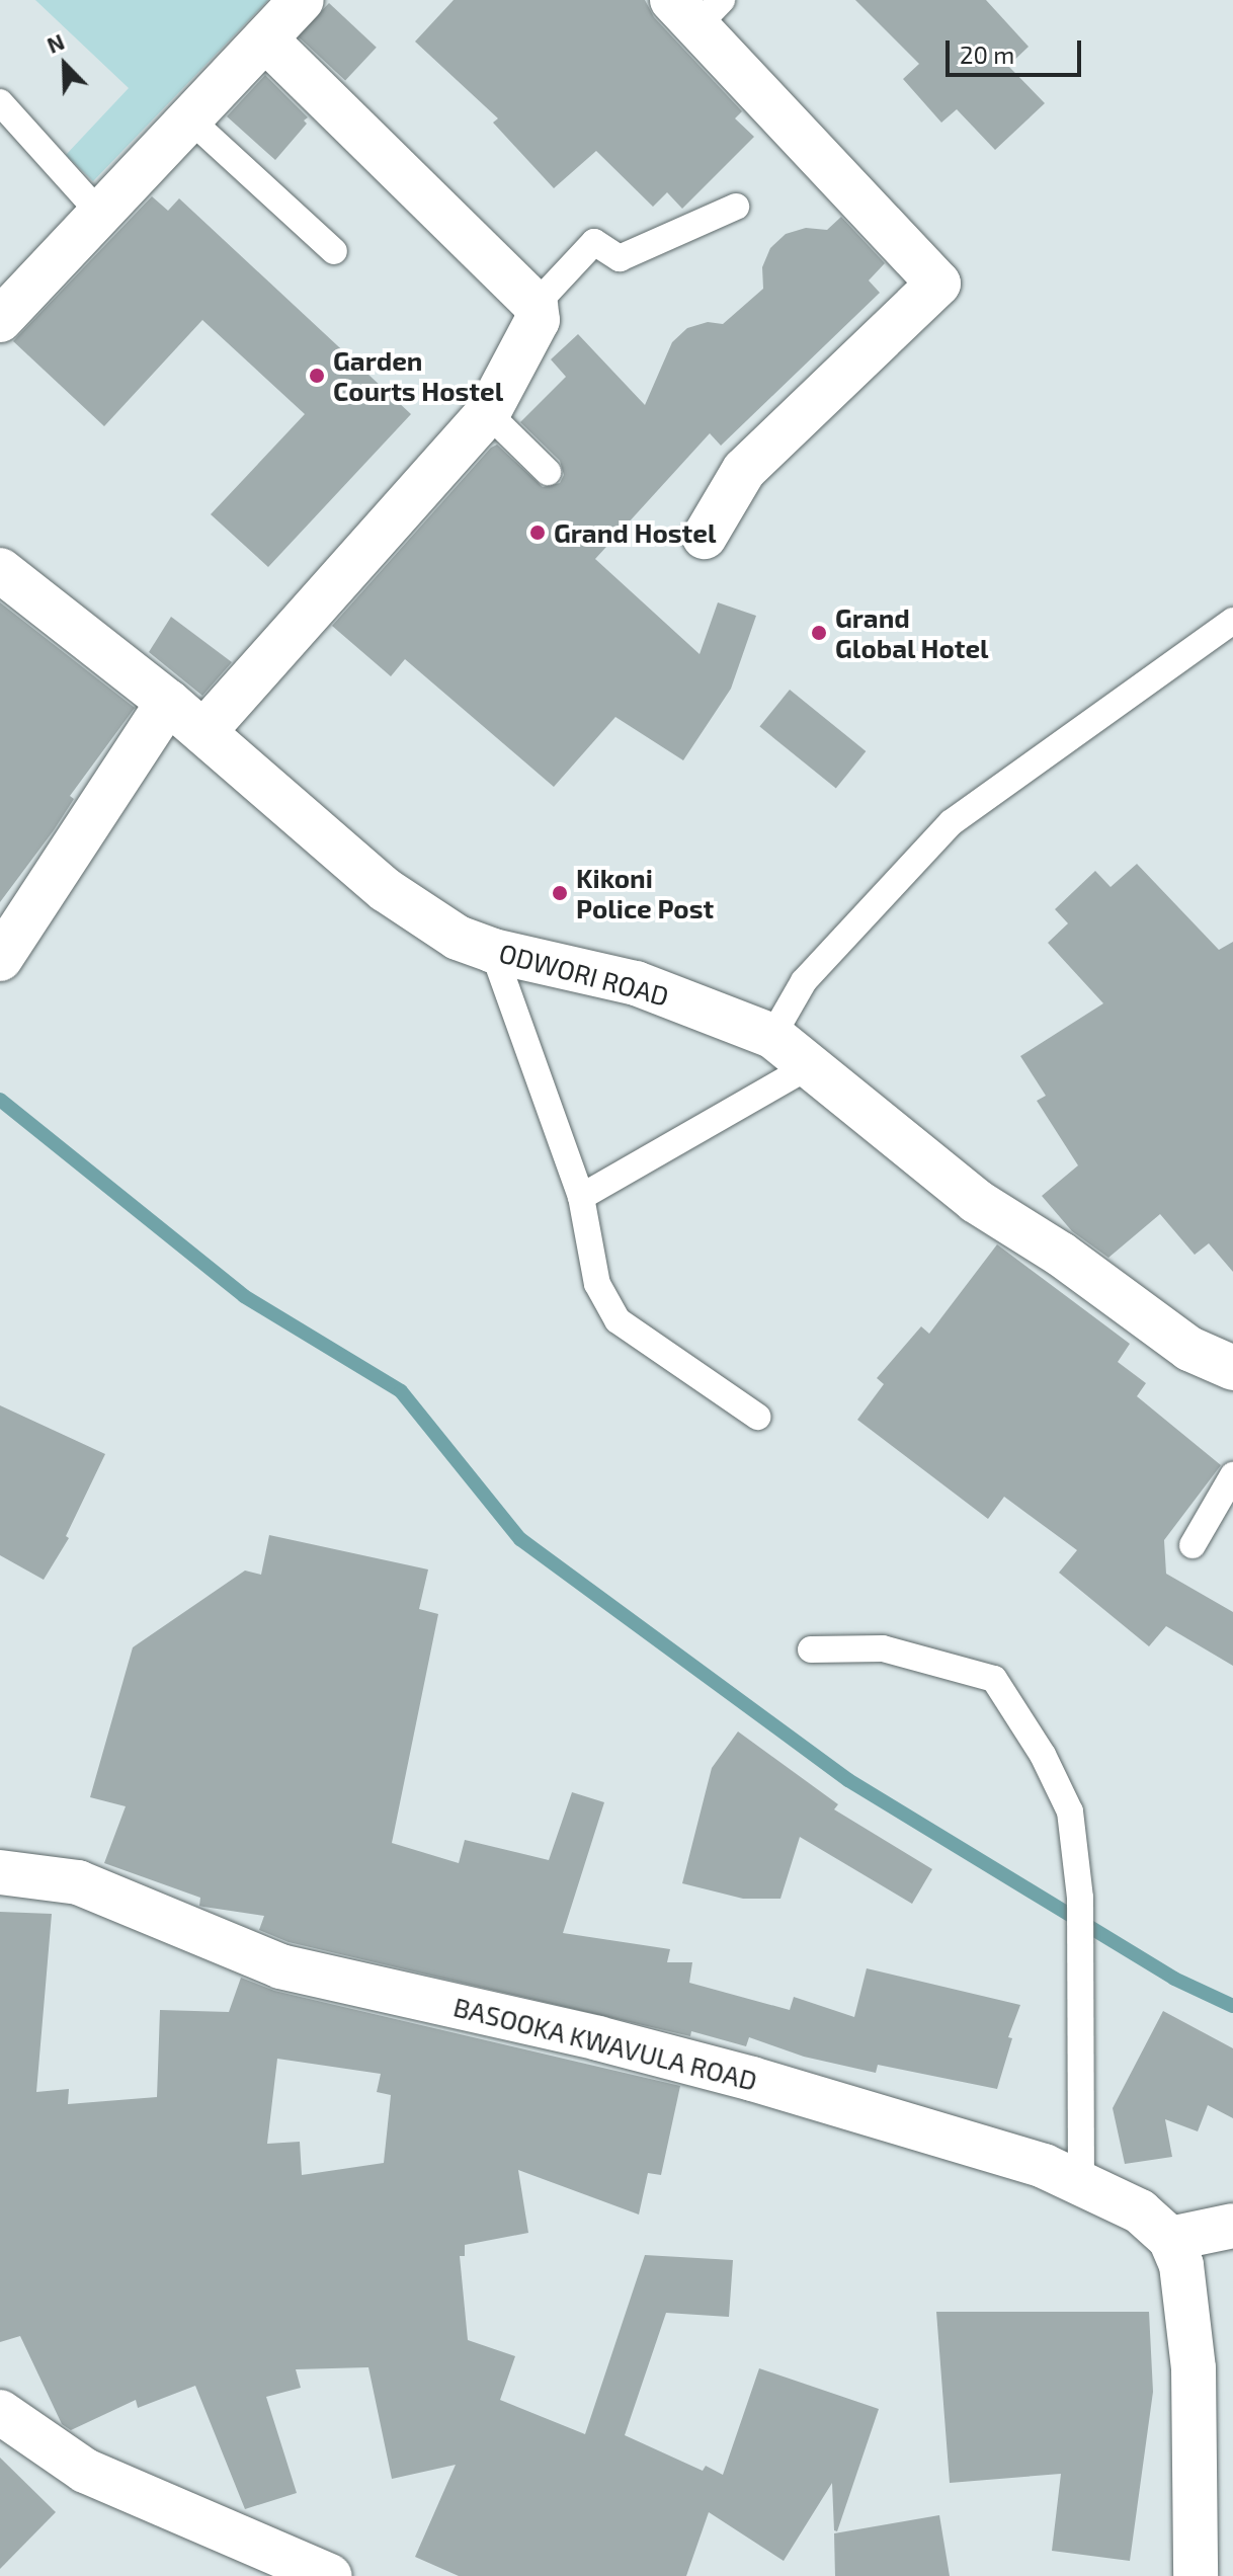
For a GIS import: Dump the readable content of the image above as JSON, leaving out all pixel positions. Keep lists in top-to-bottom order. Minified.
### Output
{"streets":{"street":["ODWORI ROAD","BASOOKA KWAVULA ROAD"]},"places":["Garden Courts Hostel","Grand Hostel","Grand Global Hotel","Kikoni Police Post"],"scale_bar":"20 m","north":"top left"}
